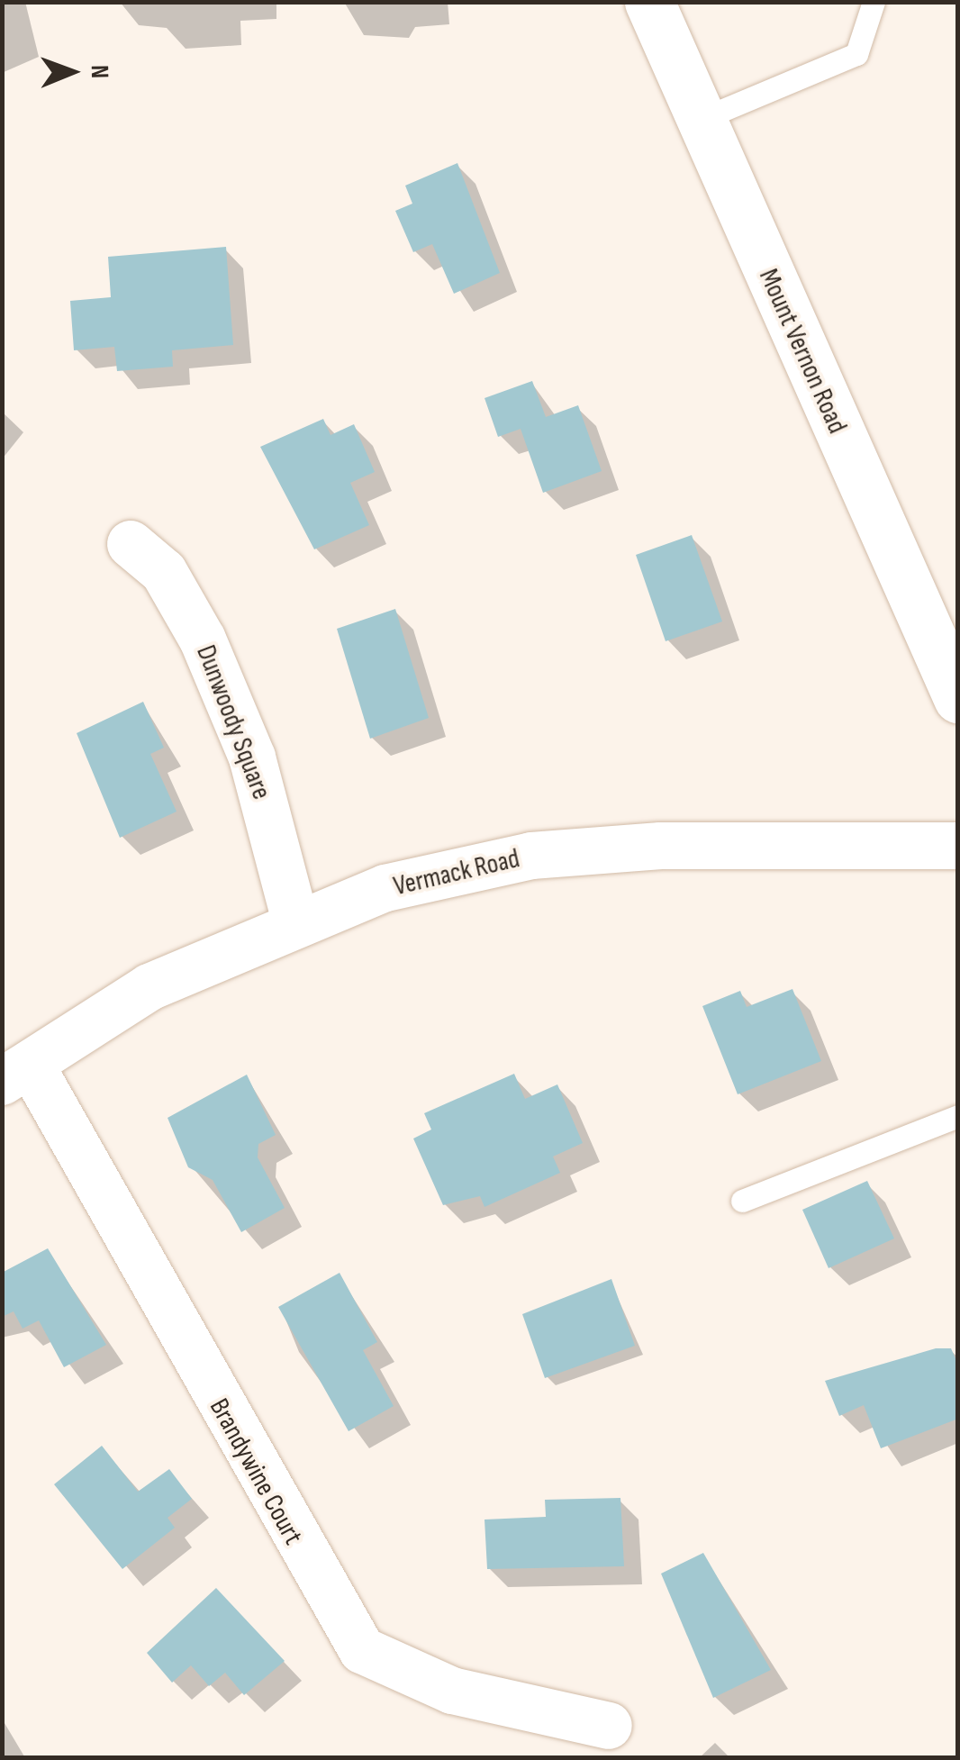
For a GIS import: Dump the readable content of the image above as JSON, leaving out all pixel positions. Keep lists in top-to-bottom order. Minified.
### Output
{"streets":{"main road":["Mount Vernon Road"],"street":["Dunwoody Square","Vermack Road","Brandywine Court"]},"crossings":[["Dunwoody Square","Vermack Road"],["Vermack Road","Brandywine Court"]],"north":"right"}
